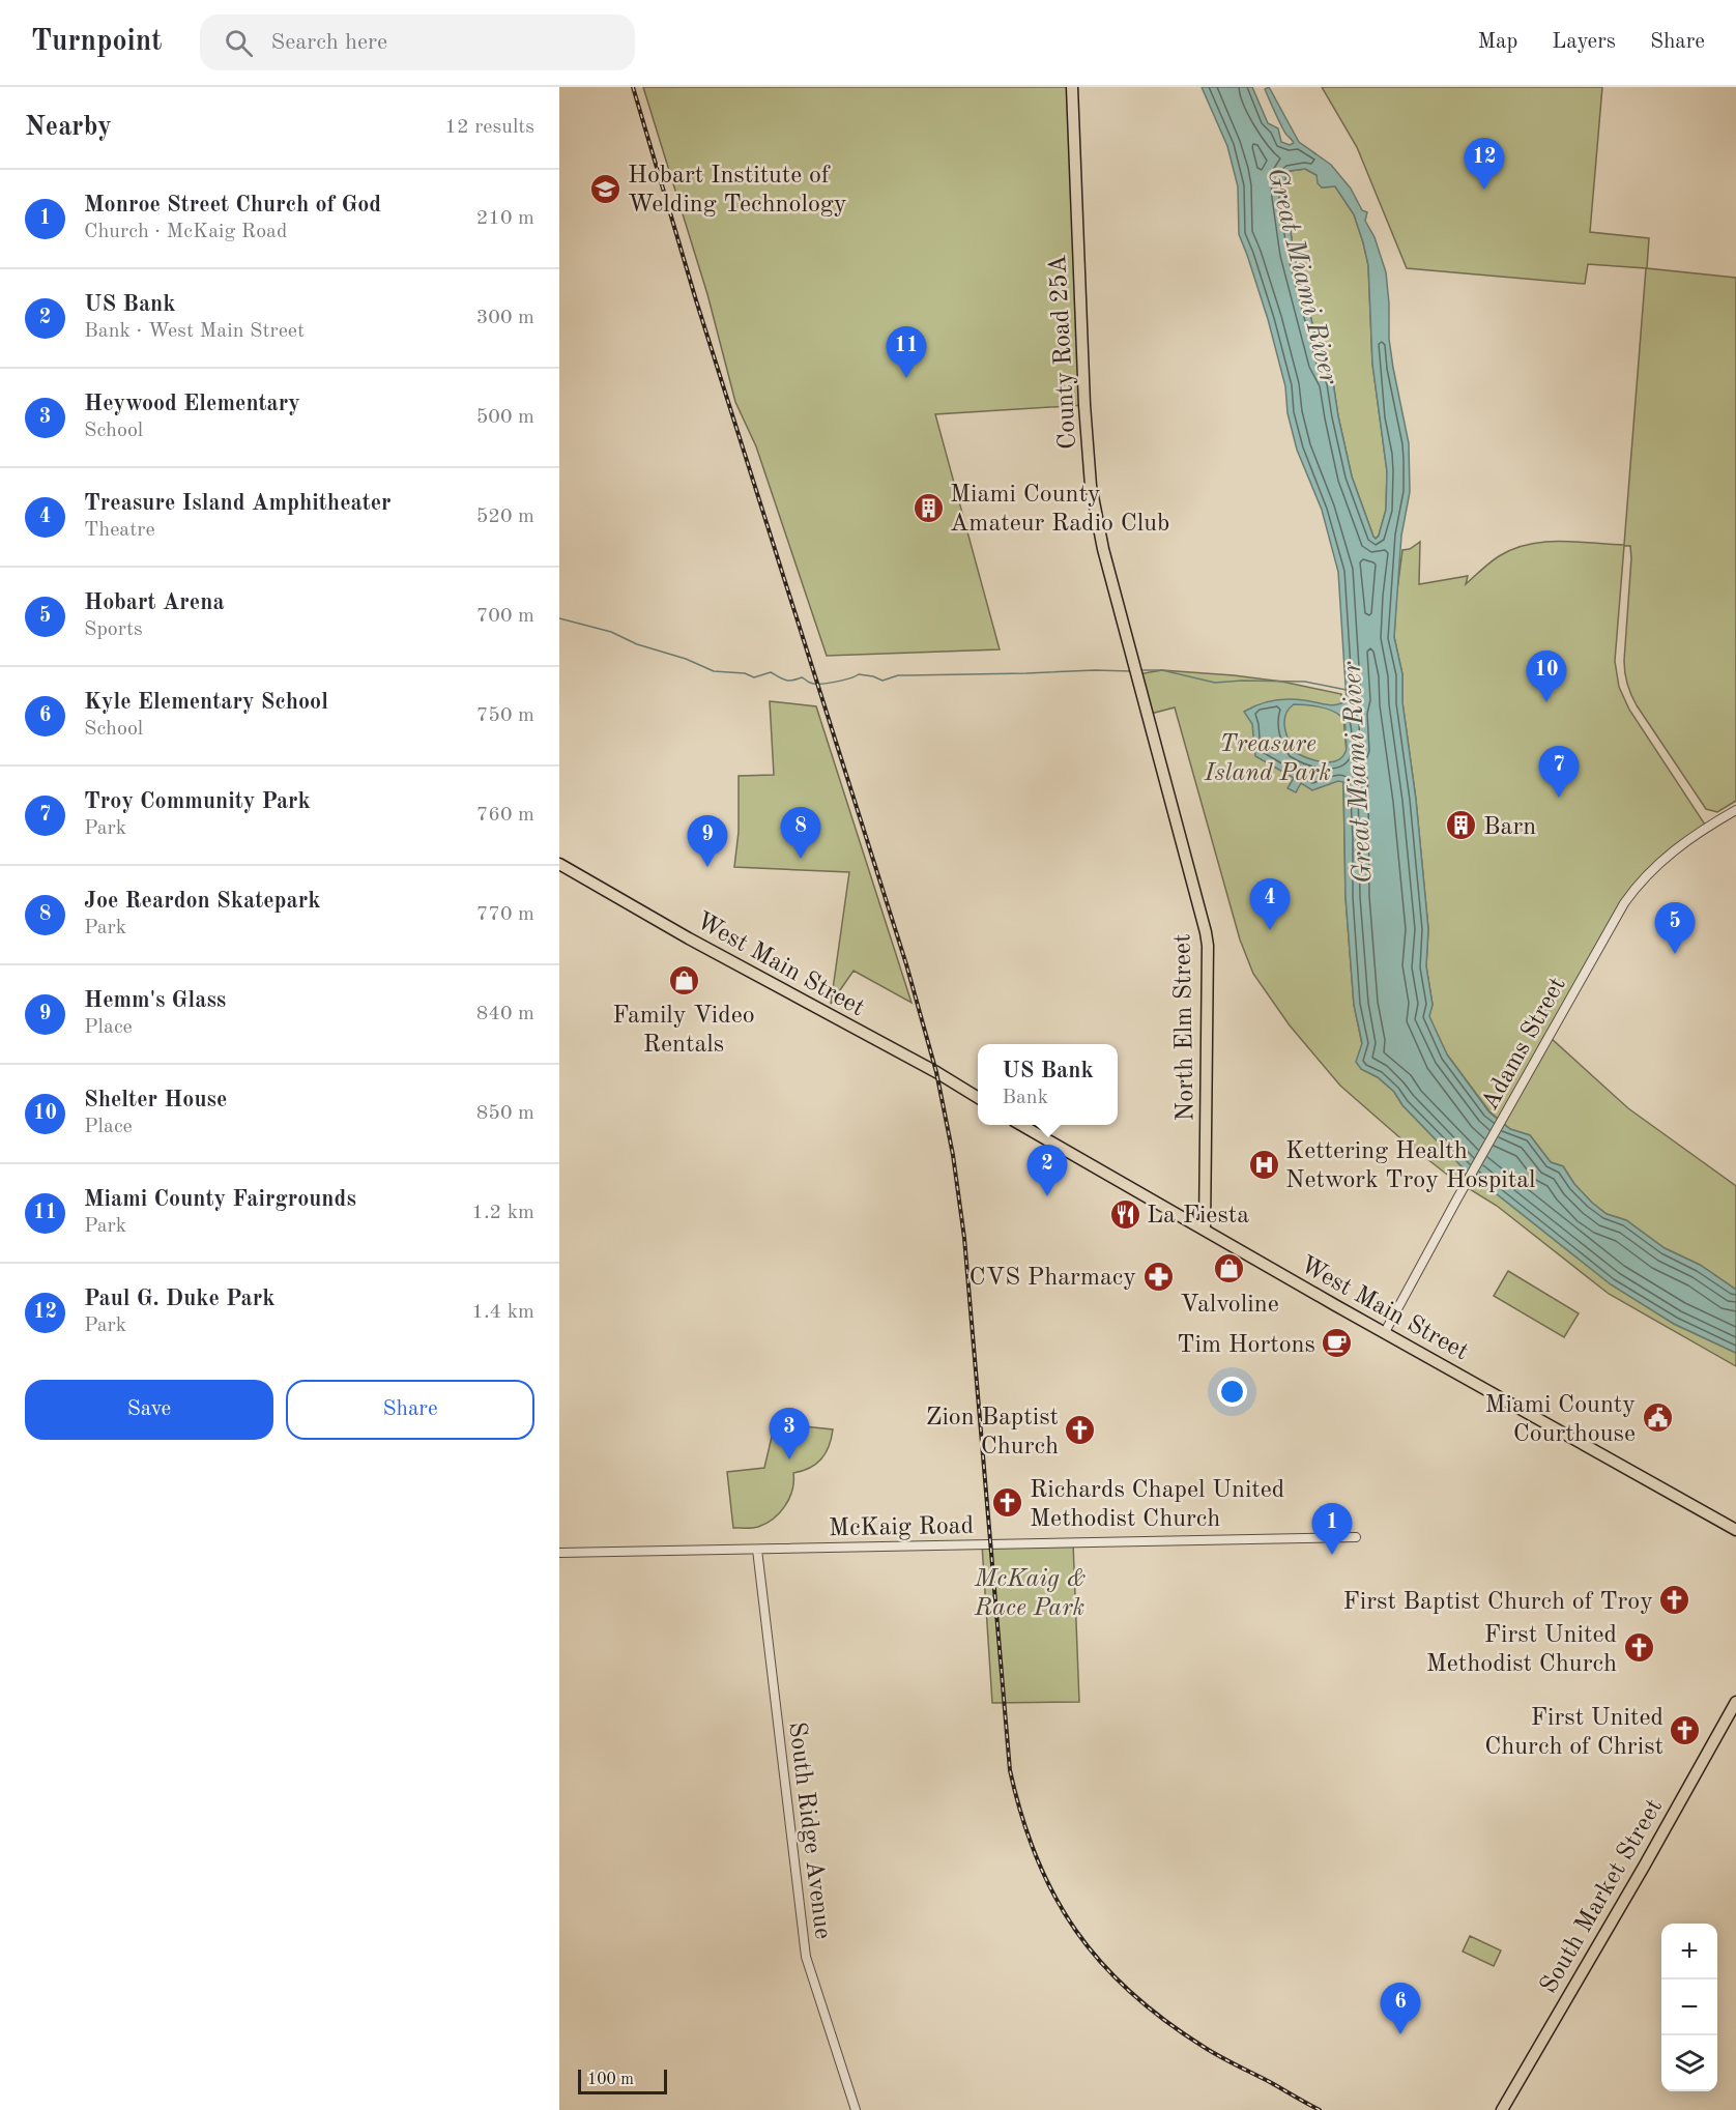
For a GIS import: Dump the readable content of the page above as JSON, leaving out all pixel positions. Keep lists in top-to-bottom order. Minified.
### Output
{"streets":{"main road":["County Road 25A","West Main Street","North Elm Street","South Market Street"],"street":["Adams Street","McKaig Road","South Ridge Avenue"]},"crossings":[["County Road 25A","North Elm Street"],["West Main Street","North Elm Street"],["West Main Street","Adams Street"],["McKaig Road","South Ridge Avenue"]],"water":["Great Miami River"],"parks":["Treasure Island Park","McKaig & Race Park"],"places":{"school or university":["Hobart Institute of Welding Technology"],"building":["Miami County Amateur Radio Club","Barn"],"shop":["Family Video Rentals","Valvoline"],"hospital":["Kettering Health Network Troy Hospital"],"restaurant":["La Fiesta"],"pharmacy":["CVS Pharmacy"],"cafe":["Tim Hortons"],"public building":["Miami County Courthouse"],"church":["Zion Baptist Church","Richards Chapel United Methodist Church","First Baptist Church of Troy","First United Methodist Church","First United Church of Christ"]},"scale_bar":"100 m","page":{"header":"Turnpoint","search":"Search here","nav":["Map","Layers","Share"],"heading":["Nearby","12 results"],"pins":["12","11","10","7","8","9","4","5","2","3","1","6"],"list":[{"mark":"1","name":"Monroe Street Church of God","note":"Church · McKaig Road","value":"210 m"},{"mark":"2","name":"US Bank","note":"Bank · West Main Street","value":"300 m"},{"mark":"3","name":"Heywood Elementary","note":"School","value":"500 m"},{"mark":"4","name":"Treasure Island Amphitheater","note":"Theatre","value":"520 m"},{"mark":"5","name":"Hobart Arena","note":"Sports","value":"700 m"},{"mark":"6","name":"Kyle Elementary School","note":"School","value":"750 m"},{"mark":"7","name":"Troy Community Park","note":"Park","value":"760 m"},{"mark":"8","name":"Joe Reardon Skatepark","note":"Park","value":"770 m"},{"mark":"9","name":"Hemm's Glass","note":"Place","value":"840 m"},{"mark":"10","name":"Shelter House","note":"Place","value":"850 m"},{"mark":"11","name":"Miami County Fairgrounds","note":"Park","value":"1.2 km"},{"mark":"12","name":"Paul G. Duke Park","note":"Park","value":"1.4 km"}],"popup":["US Bank","Bank"],"buttons":["Save","Share"],"map_buttons":["+","−"],"scale":"100 m"}}
